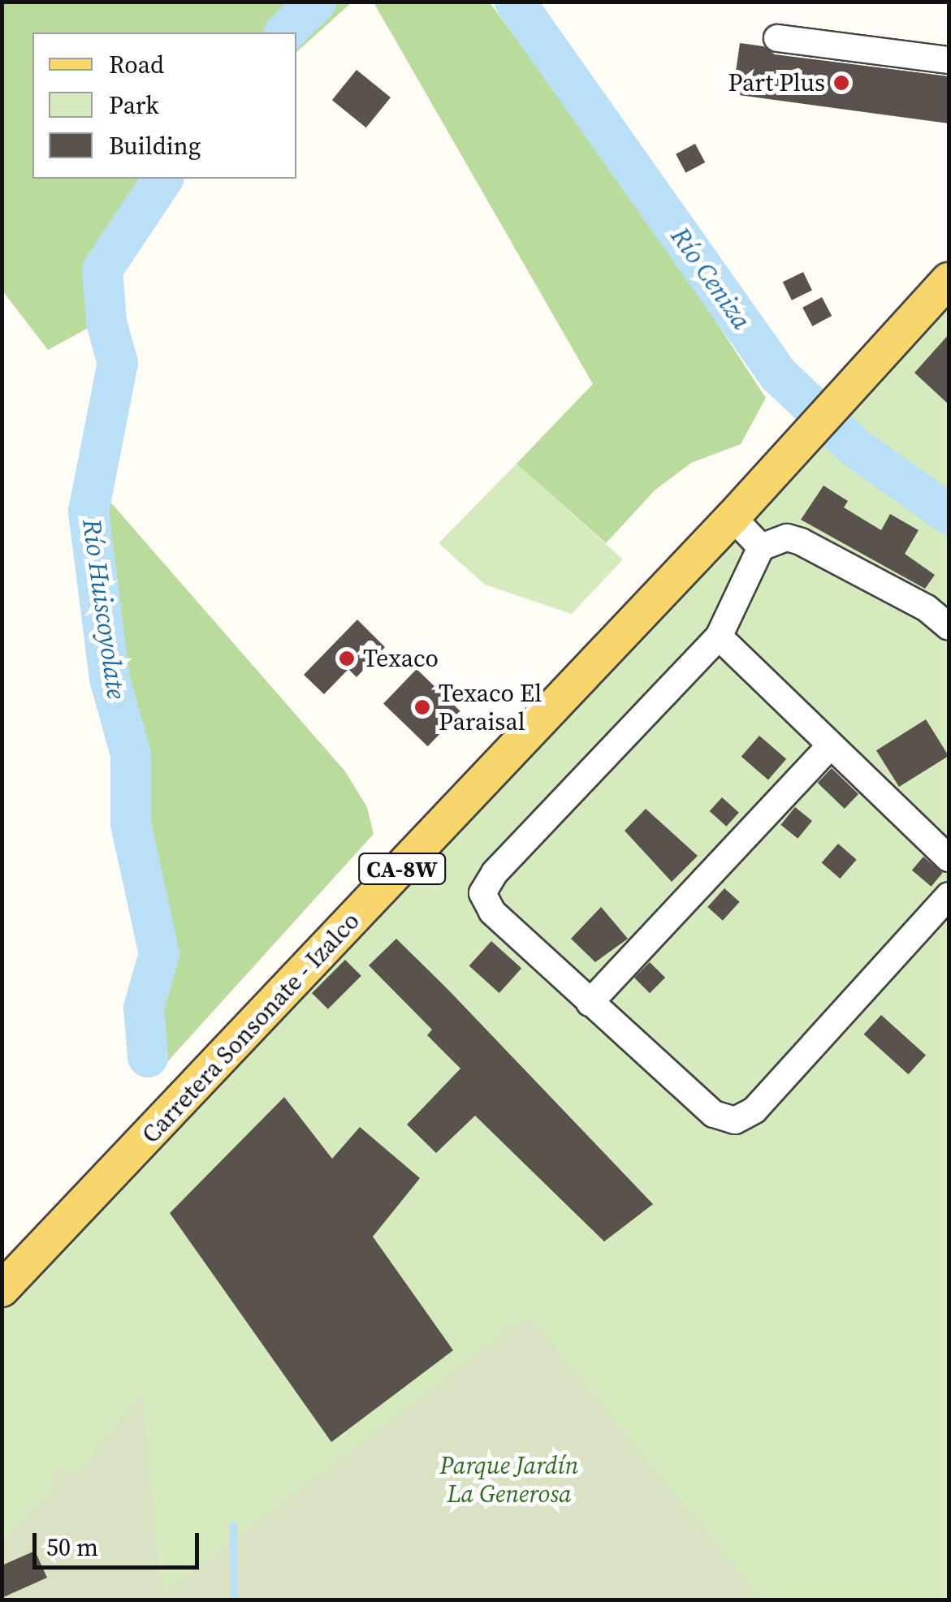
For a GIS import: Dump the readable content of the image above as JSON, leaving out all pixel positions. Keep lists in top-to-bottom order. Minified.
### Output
{"streets":{"main road":["CA-8W","Carretera Sonsonate - Izalco"]},"water":["Río Ceniza","Río Huiscoyolate"],"parks":["Parque Jardín La Generosa"],"places":["Part Plus","Texaco","Texaco El Paraisal"],"legend":["Road","Park","Building"],"scale_bar":"50 m"}
